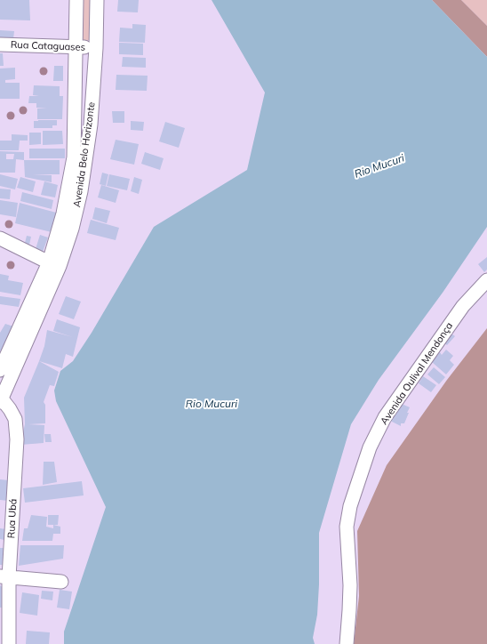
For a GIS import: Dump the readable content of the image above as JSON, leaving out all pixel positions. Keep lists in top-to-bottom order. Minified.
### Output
{"streets":{"street":["Rua Cataguases","Avenida Belo Horizonte","Avenida Oulival Mendonça","Rua Ubá"]},"crossings":[["Rua Cataguases","Avenida Belo Horizonte"],["Avenida Belo Horizonte","Rua Ubá"]],"water":["Rio Mucuri"]}
